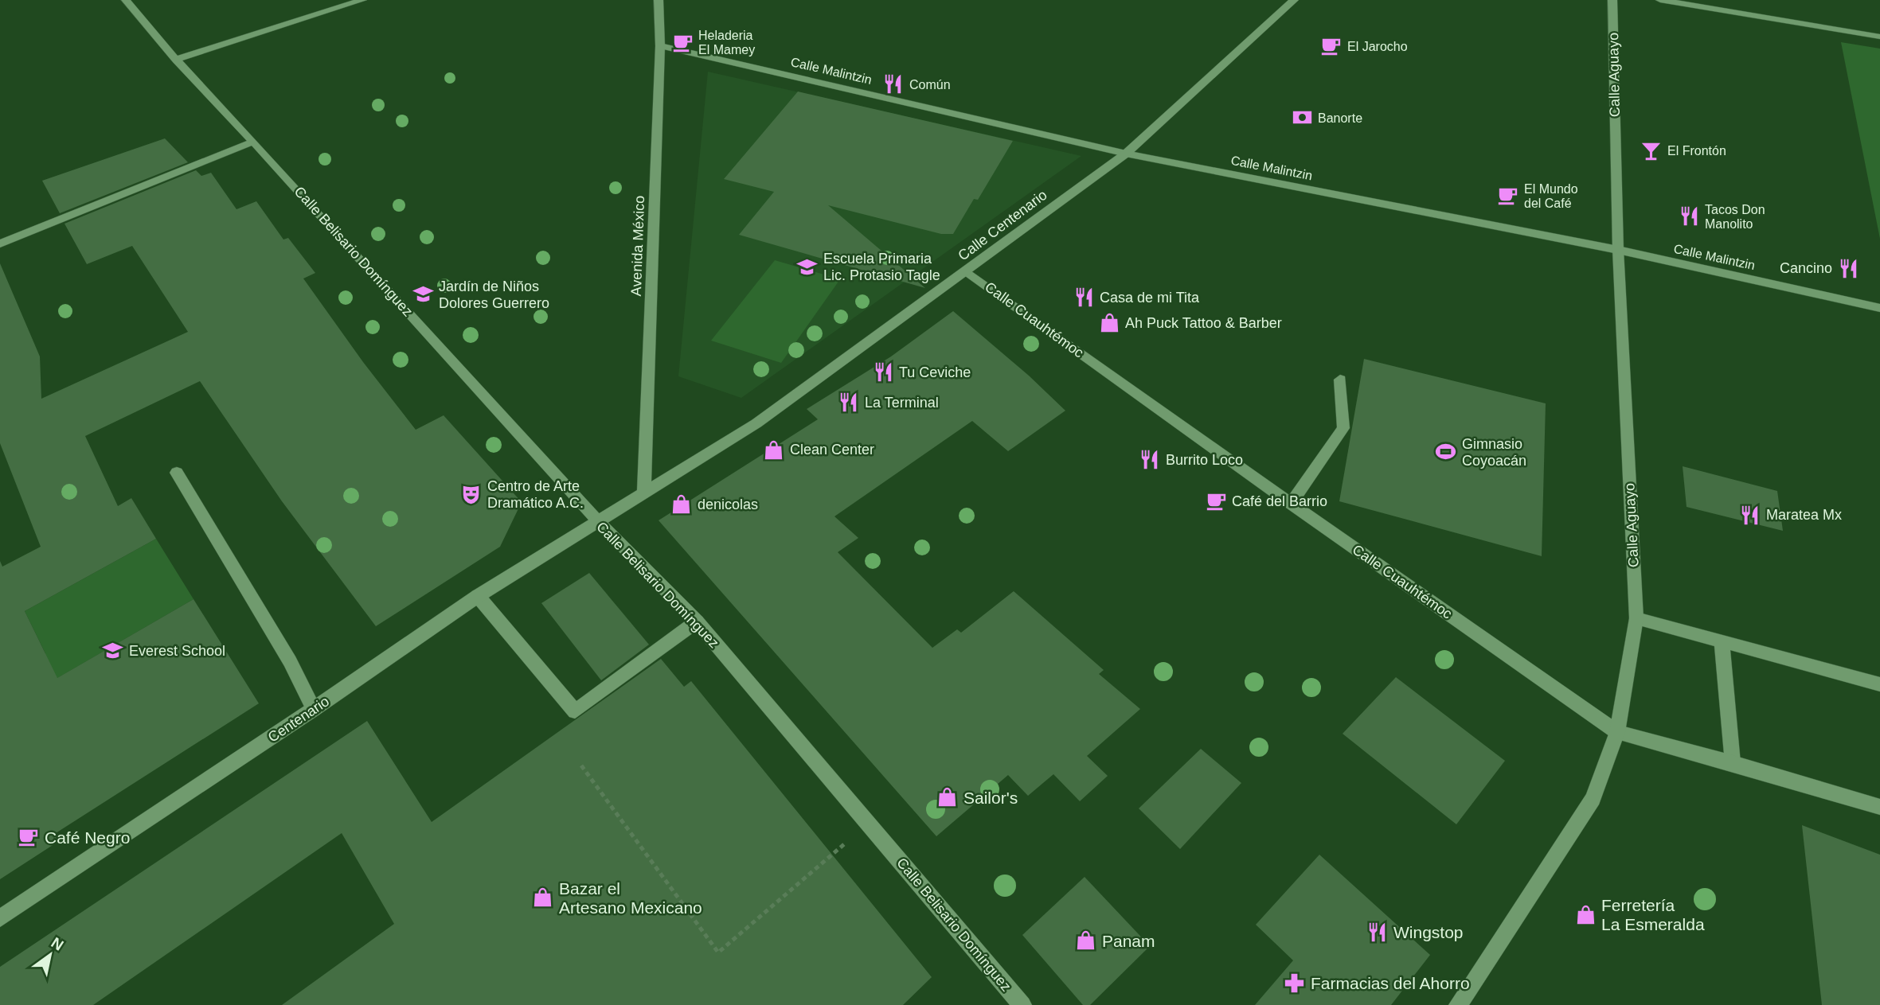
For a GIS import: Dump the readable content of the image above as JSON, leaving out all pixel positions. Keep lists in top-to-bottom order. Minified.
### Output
{"streets":{"street":["Calle Malintzin","Calle Aguayo","Calle Centenario","Avenida México","Calle Belisario Domínguez","Calle Cuauhtémoc","Centenario"]},"crossings":[["Calle Malintzin","Calle Aguayo"],["Calle Malintzin","Calle Centenario"],["Calle Malintzin","Avenida México"],["Calle Aguayo","Calle Cuauhtémoc"],["Calle Centenario","Avenida México"],["Calle Centenario","Calle Belisario Domínguez"],["Calle Centenario","Calle Cuauhtémoc"],["Calle Centenario","Centenario"],["Calle Belisario Domínguez","Centenario"]],"places":{"cafe":["Heladeria El Mamey","El Jarocho","El Mundo del Café","Café del Barrio","Café Negro"],"restaurant":["Común","Tacos Don Manolito","Cancino","Casa de mi Tita","Tu Ceviche","La Terminal","Burrito Loco","Maratea Mx","Wingstop"],"bank":["Banorte"],"bar":["El Frontón"],"school or university":["Escuela Primaria Lic. Protasio Tagle","Jardín de Niños Dolores Guerrero","Everest School"],"shop":["Ah Puck Tattoo & Barber","Clean Center","denicolas","Sailor's","Bazar el Artesano Mexicano","Ferretería La Esmeralda","Panam"],"sports":["Gimnasio Coyoacán"],"theatre":["Centro de Arte Dramático A.C."],"pharmacy":["Farmacias del Ahorro"]},"north":"top right"}
